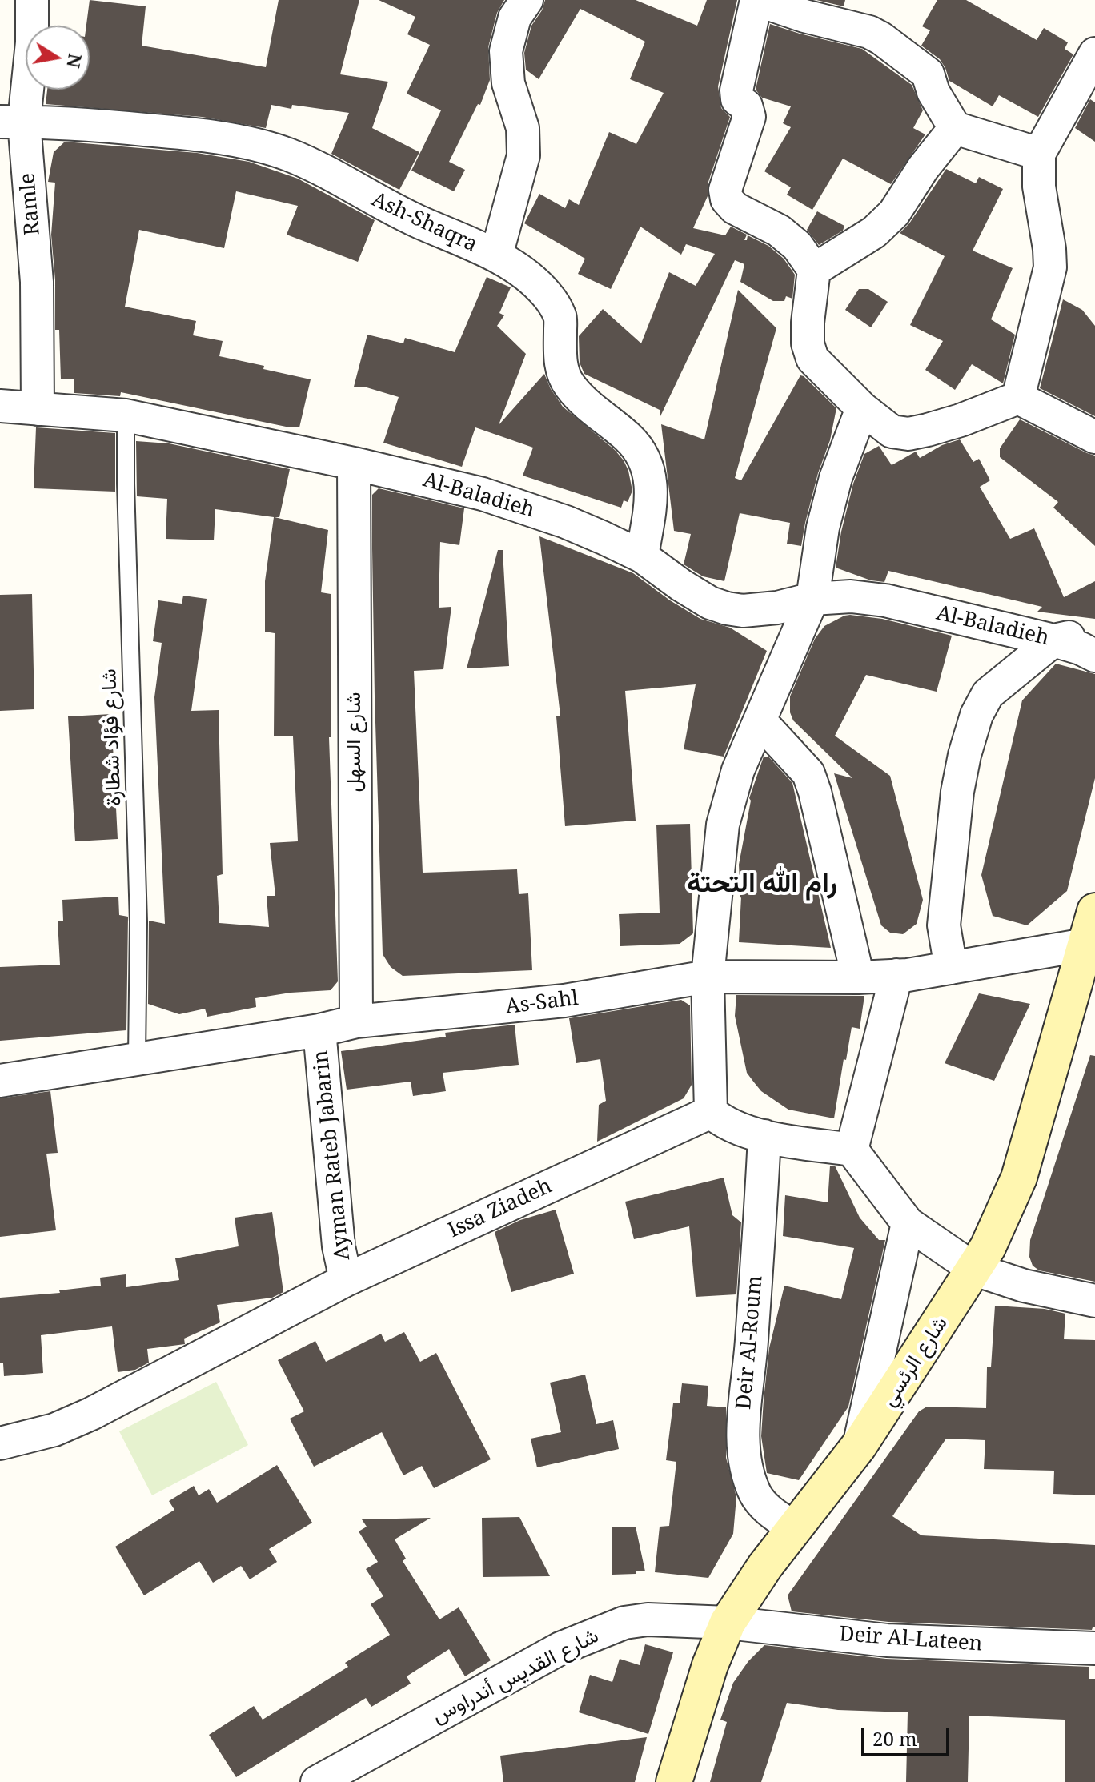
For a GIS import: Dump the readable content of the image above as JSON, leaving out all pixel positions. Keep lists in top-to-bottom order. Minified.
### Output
{"streets":{"main road":["شارع الرئسي"],"street":["Ramle","Ash-Shaqra","Al-Baladieh","شارع السهل","As-Sahl","Ayman Rateb Jabarin","Issa Ziadeh","Deir Al-Roum","Deir Al-Lateen","شارع القديس أندراوس"],"lane":["شارع فؤاد شطارة"]},"crossings":[["Ramle","Ash-Shaqra"],["Ramle","Al-Baladieh"],["Ash-Shaqra","Al-Baladieh"],["Al-Baladieh","شارع فؤاد شطارة"],["Al-Baladieh","شارع السهل"],["شارع فؤاد شطارة","As-Sahl"],["شارع السهل","As-Sahl"],["As-Sahl","Ayman Rateb Jabarin"],["As-Sahl","شارع الرئسي"],["Ayman Rateb Jabarin","Issa Ziadeh"],["Deir Al-Roum","شارع الرئسي"],["شارع الرئسي","Deir Al-Lateen"],["شارع الرئسي","شارع القديس أندراوس"],["Deir Al-Lateen","شارع القديس أندراوس"]],"districts":["رام الله التحتة"],"scale_bar":"20 m","north":"right"}
